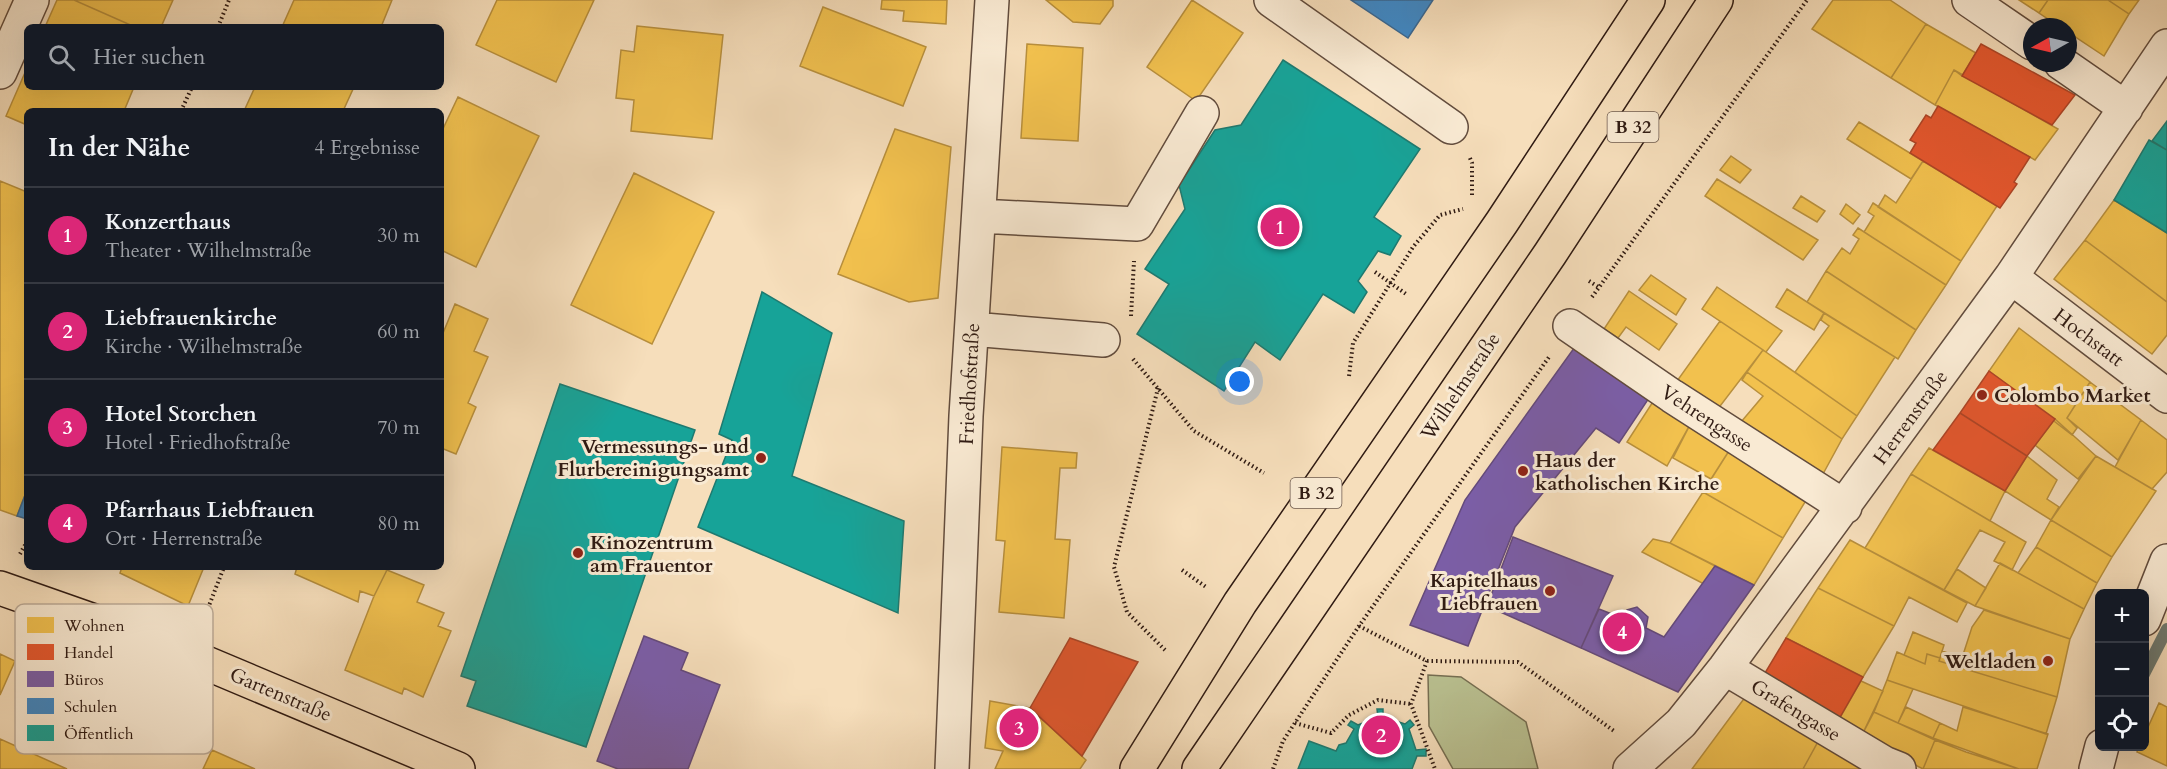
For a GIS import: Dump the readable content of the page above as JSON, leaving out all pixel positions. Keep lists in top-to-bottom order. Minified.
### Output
{"streets":{"main road":["B 32","Wilhelmstraße","Gartenstraße"],"street":["Hochstatt","Friedhofstraße","Herrenstraße","Vehrengasse","Grafengasse"]},"crossings":[["Hochstatt","Herrenstraße"],["Herrenstraße","Vehrengasse"],["Herrenstraße","Grafengasse"]],"places":["Colombo Market","Vermessungs- und Flurbereinigungsamt","Haus der katholischen Kirche","Kinozentrum am Frauentor","Kapitelhaus Liebfrauen","Weltladen"],"legend":["Wohnen","Handel","Büros","Schulen","Öffentlich"],"north":"left","page":{"search":"Hier suchen","heading":["In der Nähe","4 Ergebnisse"],"list":[{"mark":"1","name":"Konzerthaus","note":"Theater · Wilhelmstraße","value":"30 m"},{"mark":"2","name":"Liebfrauenkirche","note":"Kirche · Wilhelmstraße","value":"60 m"},{"mark":"3","name":"Hotel Storchen","note":"Hotel · Friedhofstraße","value":"70 m"},{"mark":"4","name":"Pfarrhaus Liebfrauen","note":"Ort · Herrenstraße","value":"80 m"}],"pins":["1","4","3","2"],"map_buttons":["+","−"]}}
